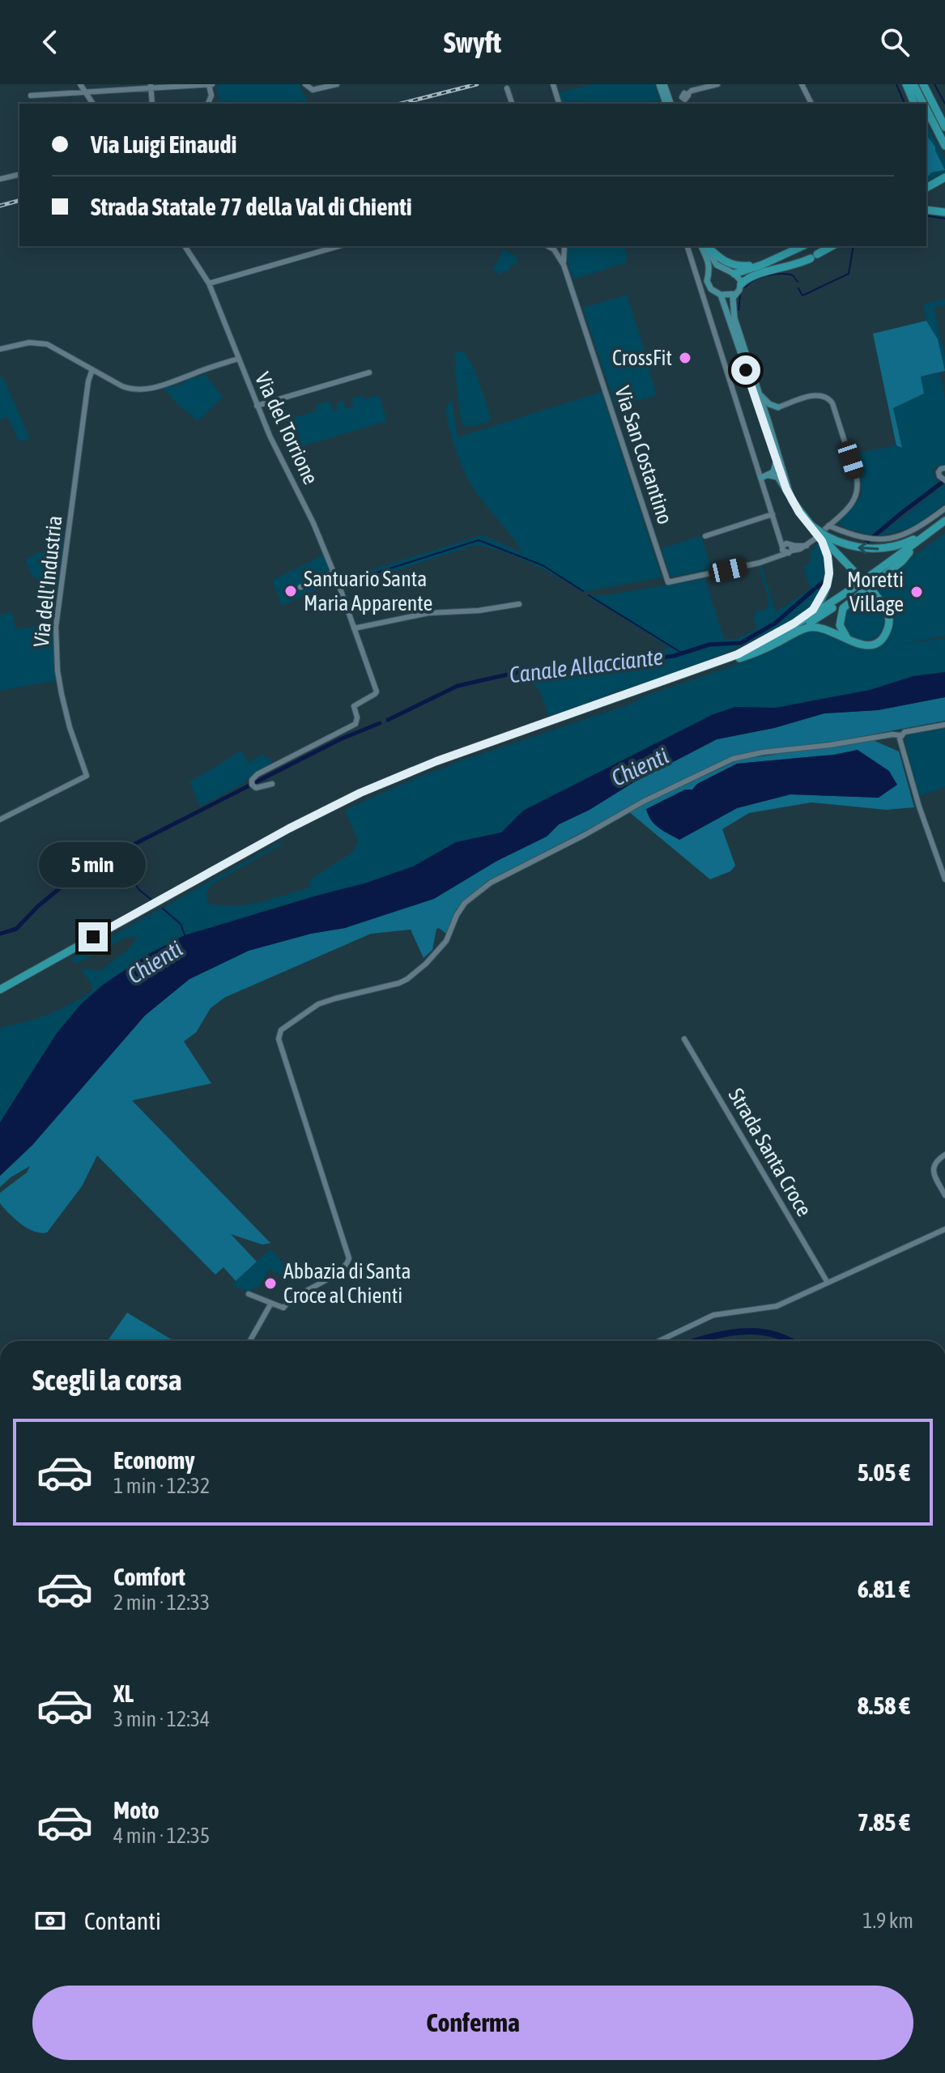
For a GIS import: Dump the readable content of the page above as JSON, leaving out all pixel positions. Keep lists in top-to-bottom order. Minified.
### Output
{"streets":{"street":["Via del Torrione","Via San Costantino","Via dell'Industria","Strada Santa Croce"]},"water":["Canale Allacciante","Chienti"],"places":["CrossFit","Santuario Santa Maria Apparente","Moretti Village","Abbazia di Santa Croce al Chienti"],"page":{"header":"Swyft","banner":["Via Luigi Einaudi","Strada Statale 77 della Val di Chienti"],"bubble":"5 min","heading":"Scegli la corsa","list":[{"name":"Economy","note":"1 min · 12:32","value":"5.05 €"},{"name":"Comfort","note":"2 min · 12:33","value":"6.81 €"},{"name":"XL","note":"3 min · 12:34","value":"8.58 €"},{"name":"Moto","note":"4 min · 12:35","value":"7.85 €"}],"pay":["Contanti","1.9 km"],"buttons":"Conferma"}}
